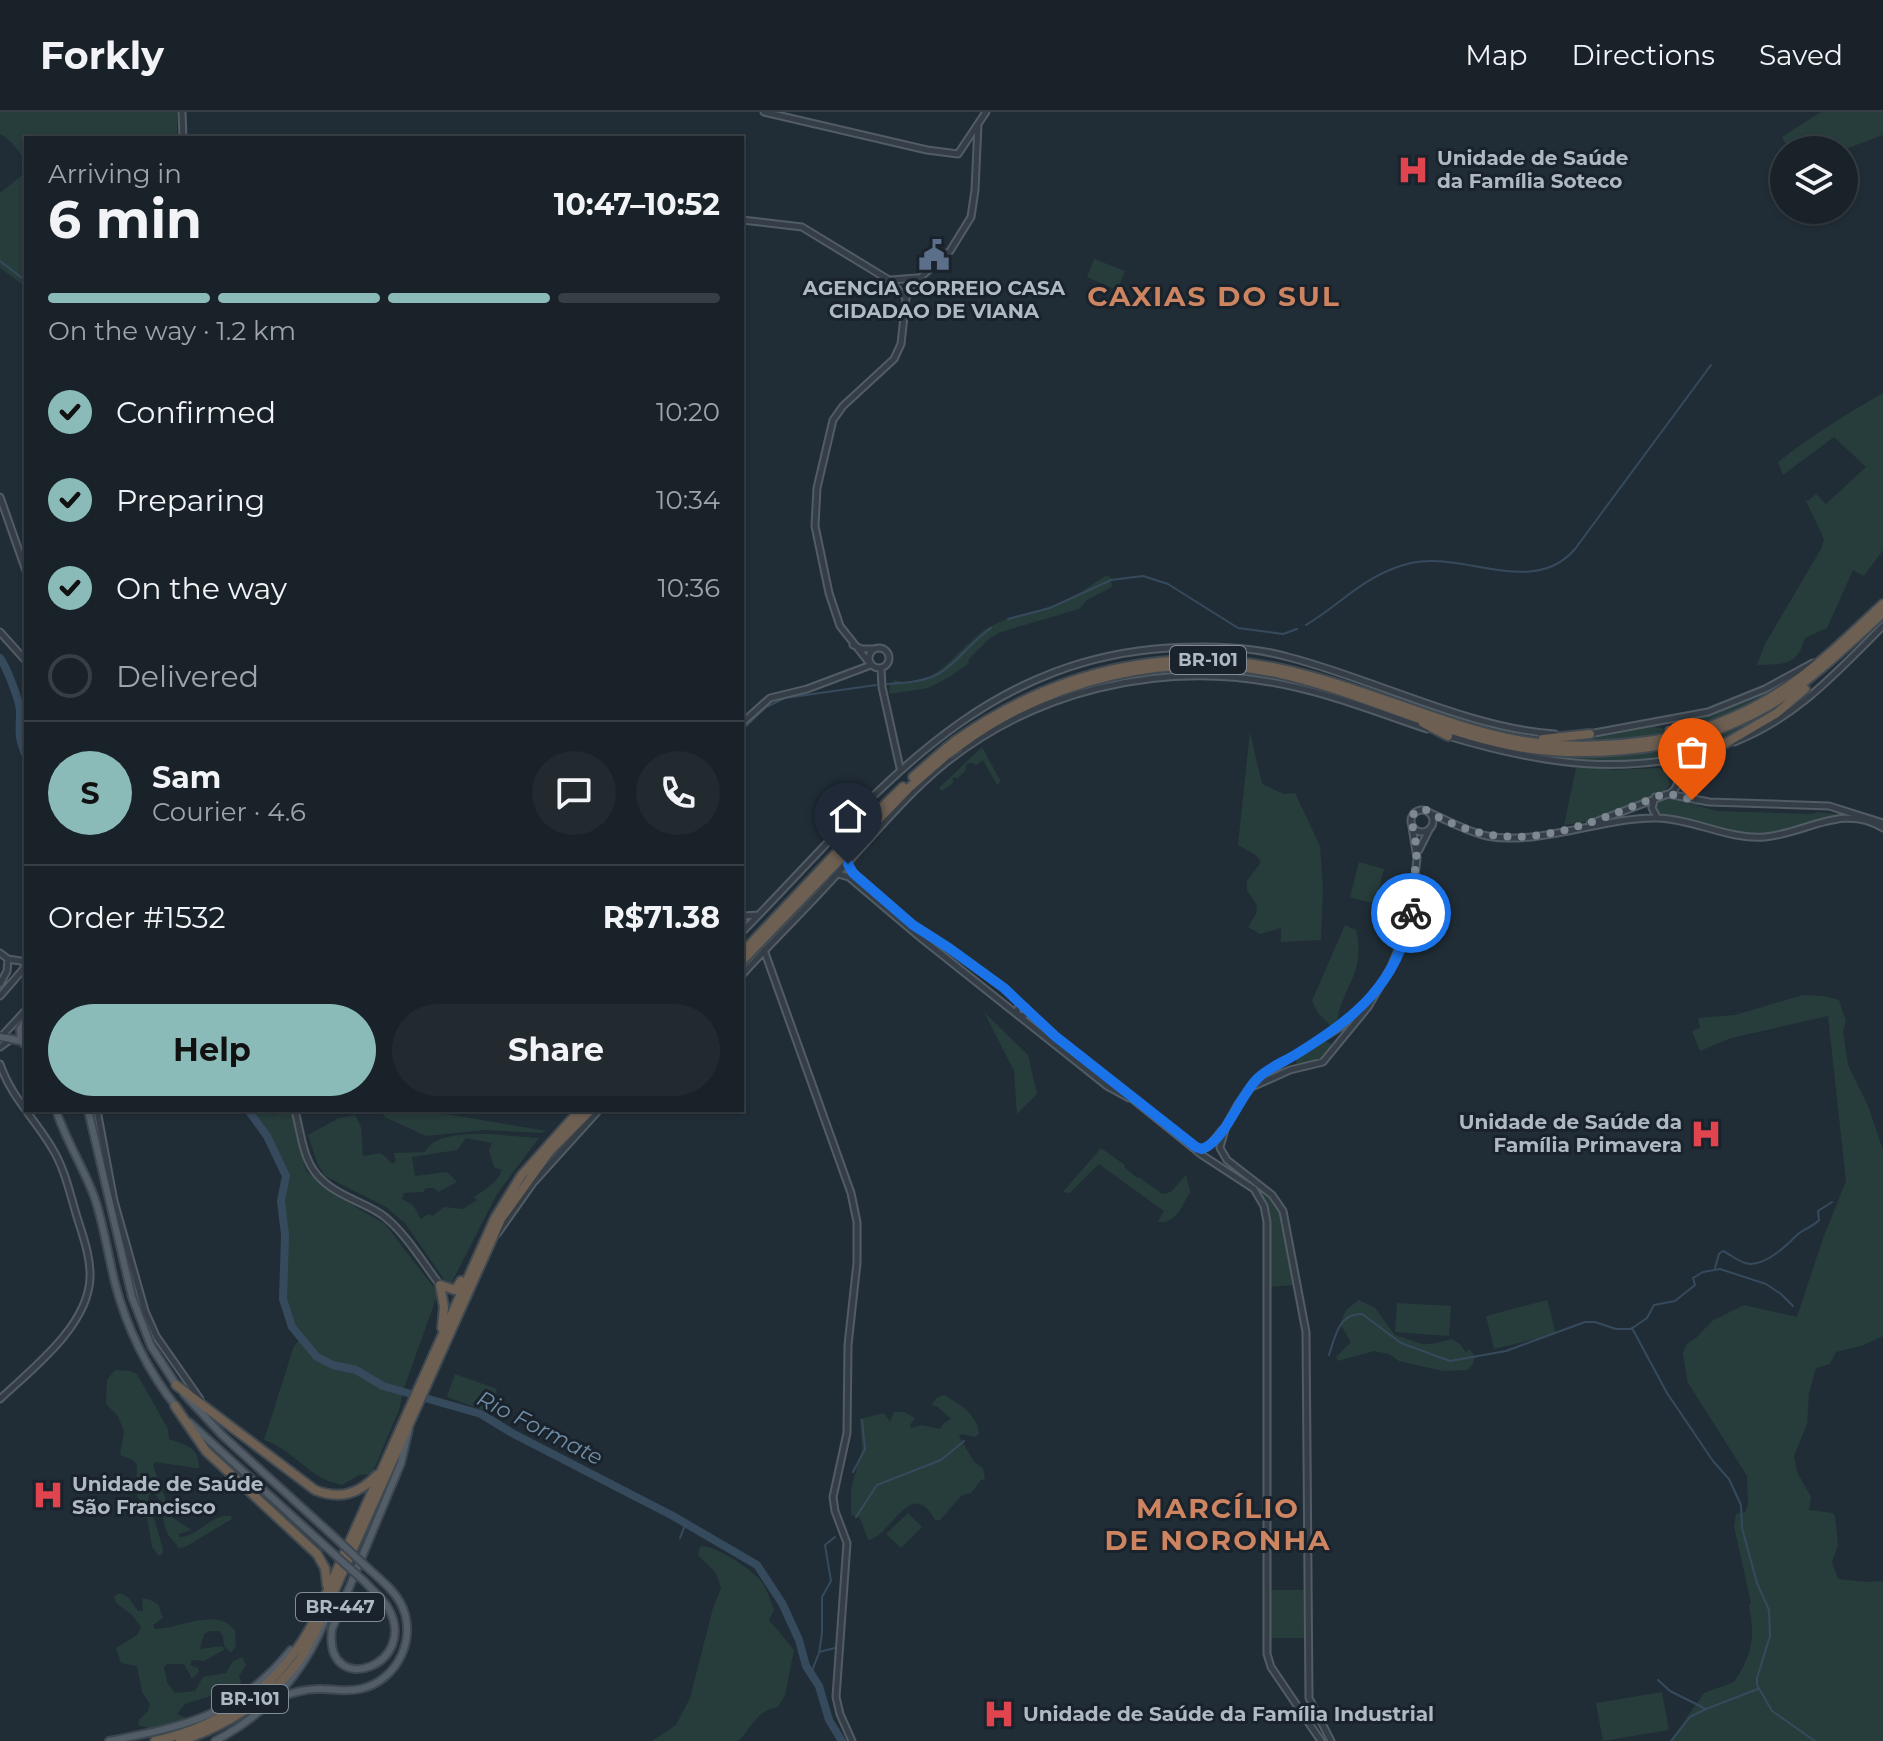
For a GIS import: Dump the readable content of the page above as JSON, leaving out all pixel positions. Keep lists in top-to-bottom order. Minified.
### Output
{"streets":{"highway":["BR-101"],"main road":["BR-447"]},"crossings":[["BR-101","BR-447"]],"districts":["CAXIAS DO SUL","MARCÍLIO DE NORONHA"],"water":["Rio Formate"],"places":{"hospital":["Unidade de Saúde da Família Soteco","Unidade de Saúde da Família Primavera","Unidade de Saúde São Francisco","Unidade de Saúde da Família Industrial"],"public building":["AGENCIA CORREIO CASA CIDADAO DE VIANA"]},"page":{"header":"Forkly","nav":["Map","Directions","Saved"],"heading":["6 min","Arriving in","10:47–10:52"],"panel":["Sam","Courier · 4.6","Order #1532","R$71.38"],"bar":"On the way · 1.2 km","list":[["Confirmed","10:20"],["Preparing","10:34"],["On the way","10:36"],"Delivered"],"round":"S","buttons":["Help","Share"]}}
